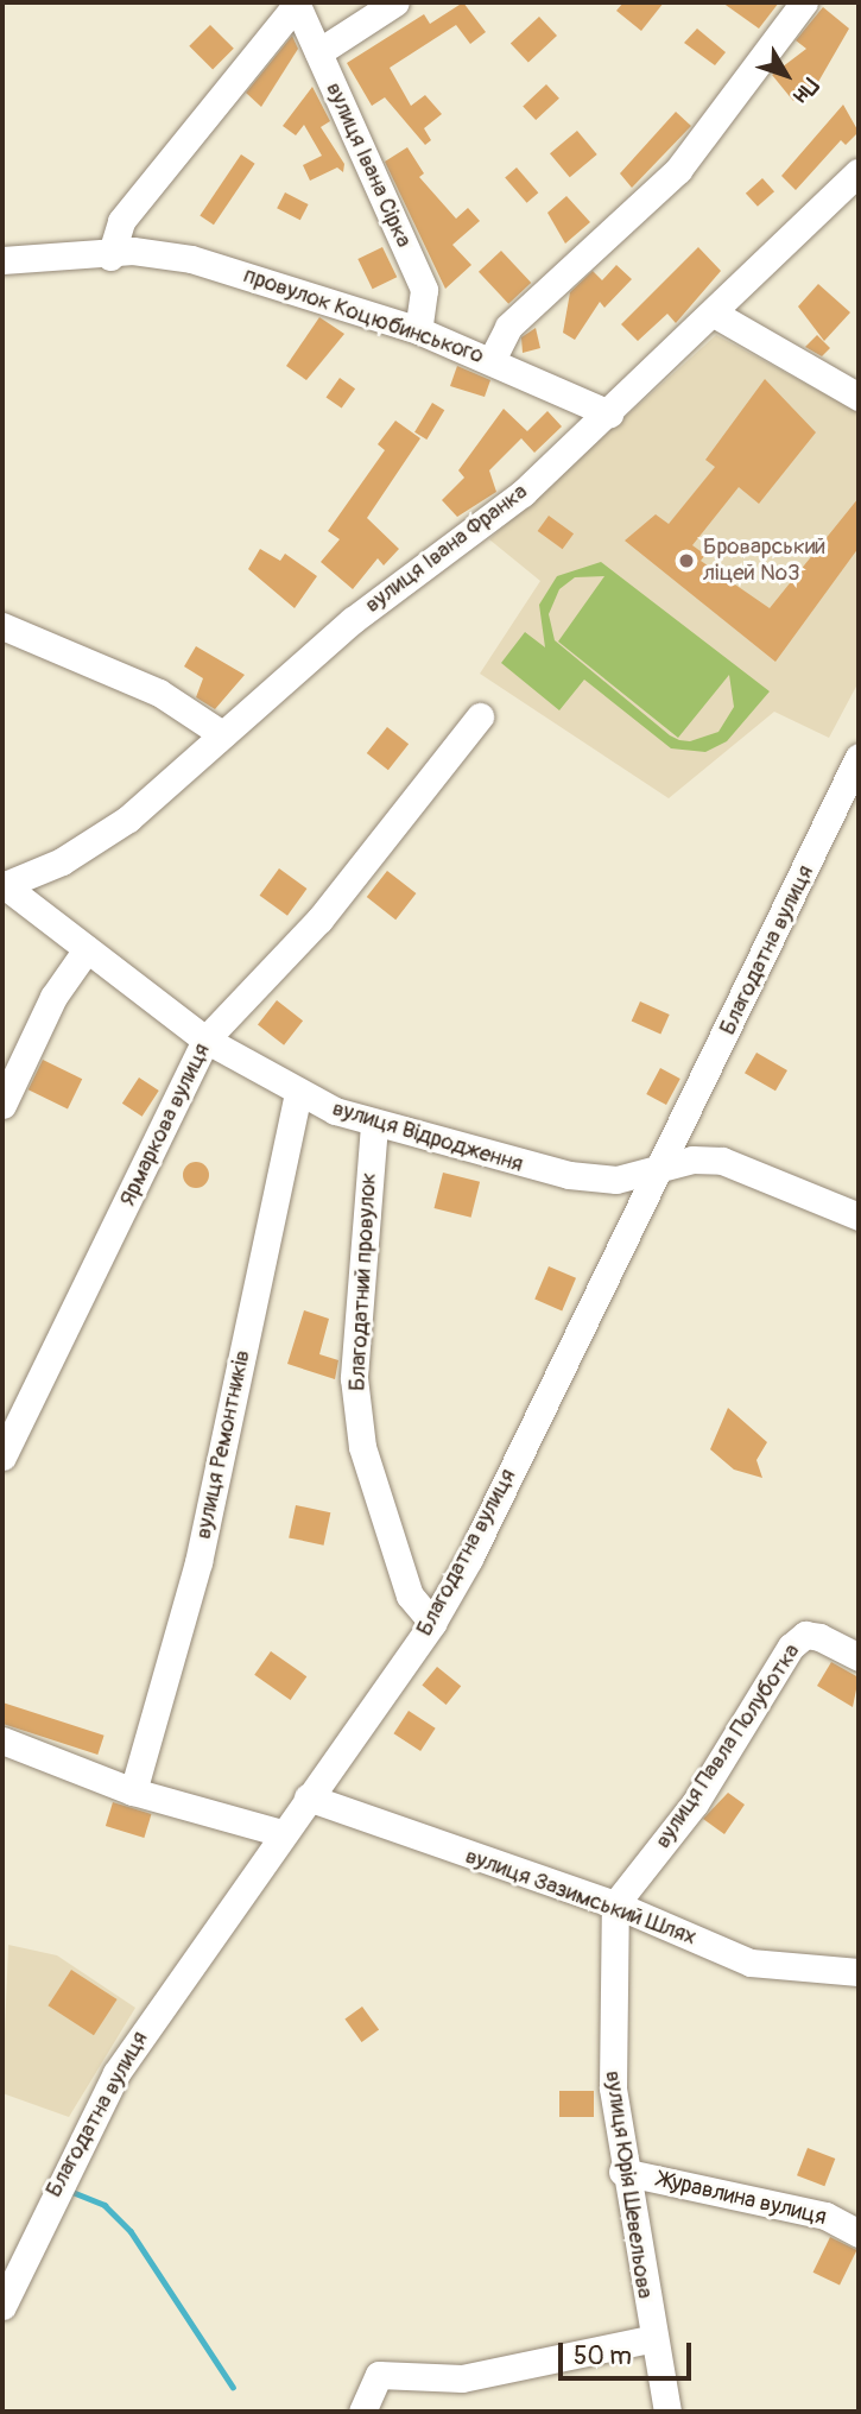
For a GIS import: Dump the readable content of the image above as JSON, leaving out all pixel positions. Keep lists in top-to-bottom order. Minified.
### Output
{"streets":{"street":["вулиця Івана Сірка","провулок Коцюбинського","вулиця Івана Франка","Благодатна вулиця","Ярмаркова вулиця","вулиця Відродження","Благодатний провулок","вулиця Ремонтників","вулиця Павла Полуботка","вулиця Зазимський Шлях","вулиця Юрія Шевельова","Журавлина вулиця"]},"crossings":[["вулиця Івана Сірка","провулок Коцюбинського"],["провулок Коцюбинського","вулиця Івана Франка"],["вулиця Івана Франка","вулиця Відродження"],["Благодатна вулиця","вулиця Відродження"],["Благодатна вулиця","Благодатний провулок"],["Благодатна вулиця","вулиця Зазимський Шлях"],["Ярмаркова вулиця","вулиця Відродження"],["вулиця Відродження","Благодатний провулок"],["вулиця Відродження","вулиця Ремонтників"],["вулиця Павла Полуботка","вулиця Зазимський Шлях"],["вулиця Павла Полуботка","вулиця Юрія Шевельова"],["вулиця Зазимський Шлях","вулиця Юрія Шевельова"],["вулиця Юрія Шевельова","Журавлина вулиця"]],"places":["Броварський ліцей №3"],"scale_bar":"50 m","north":"bottom right"}
